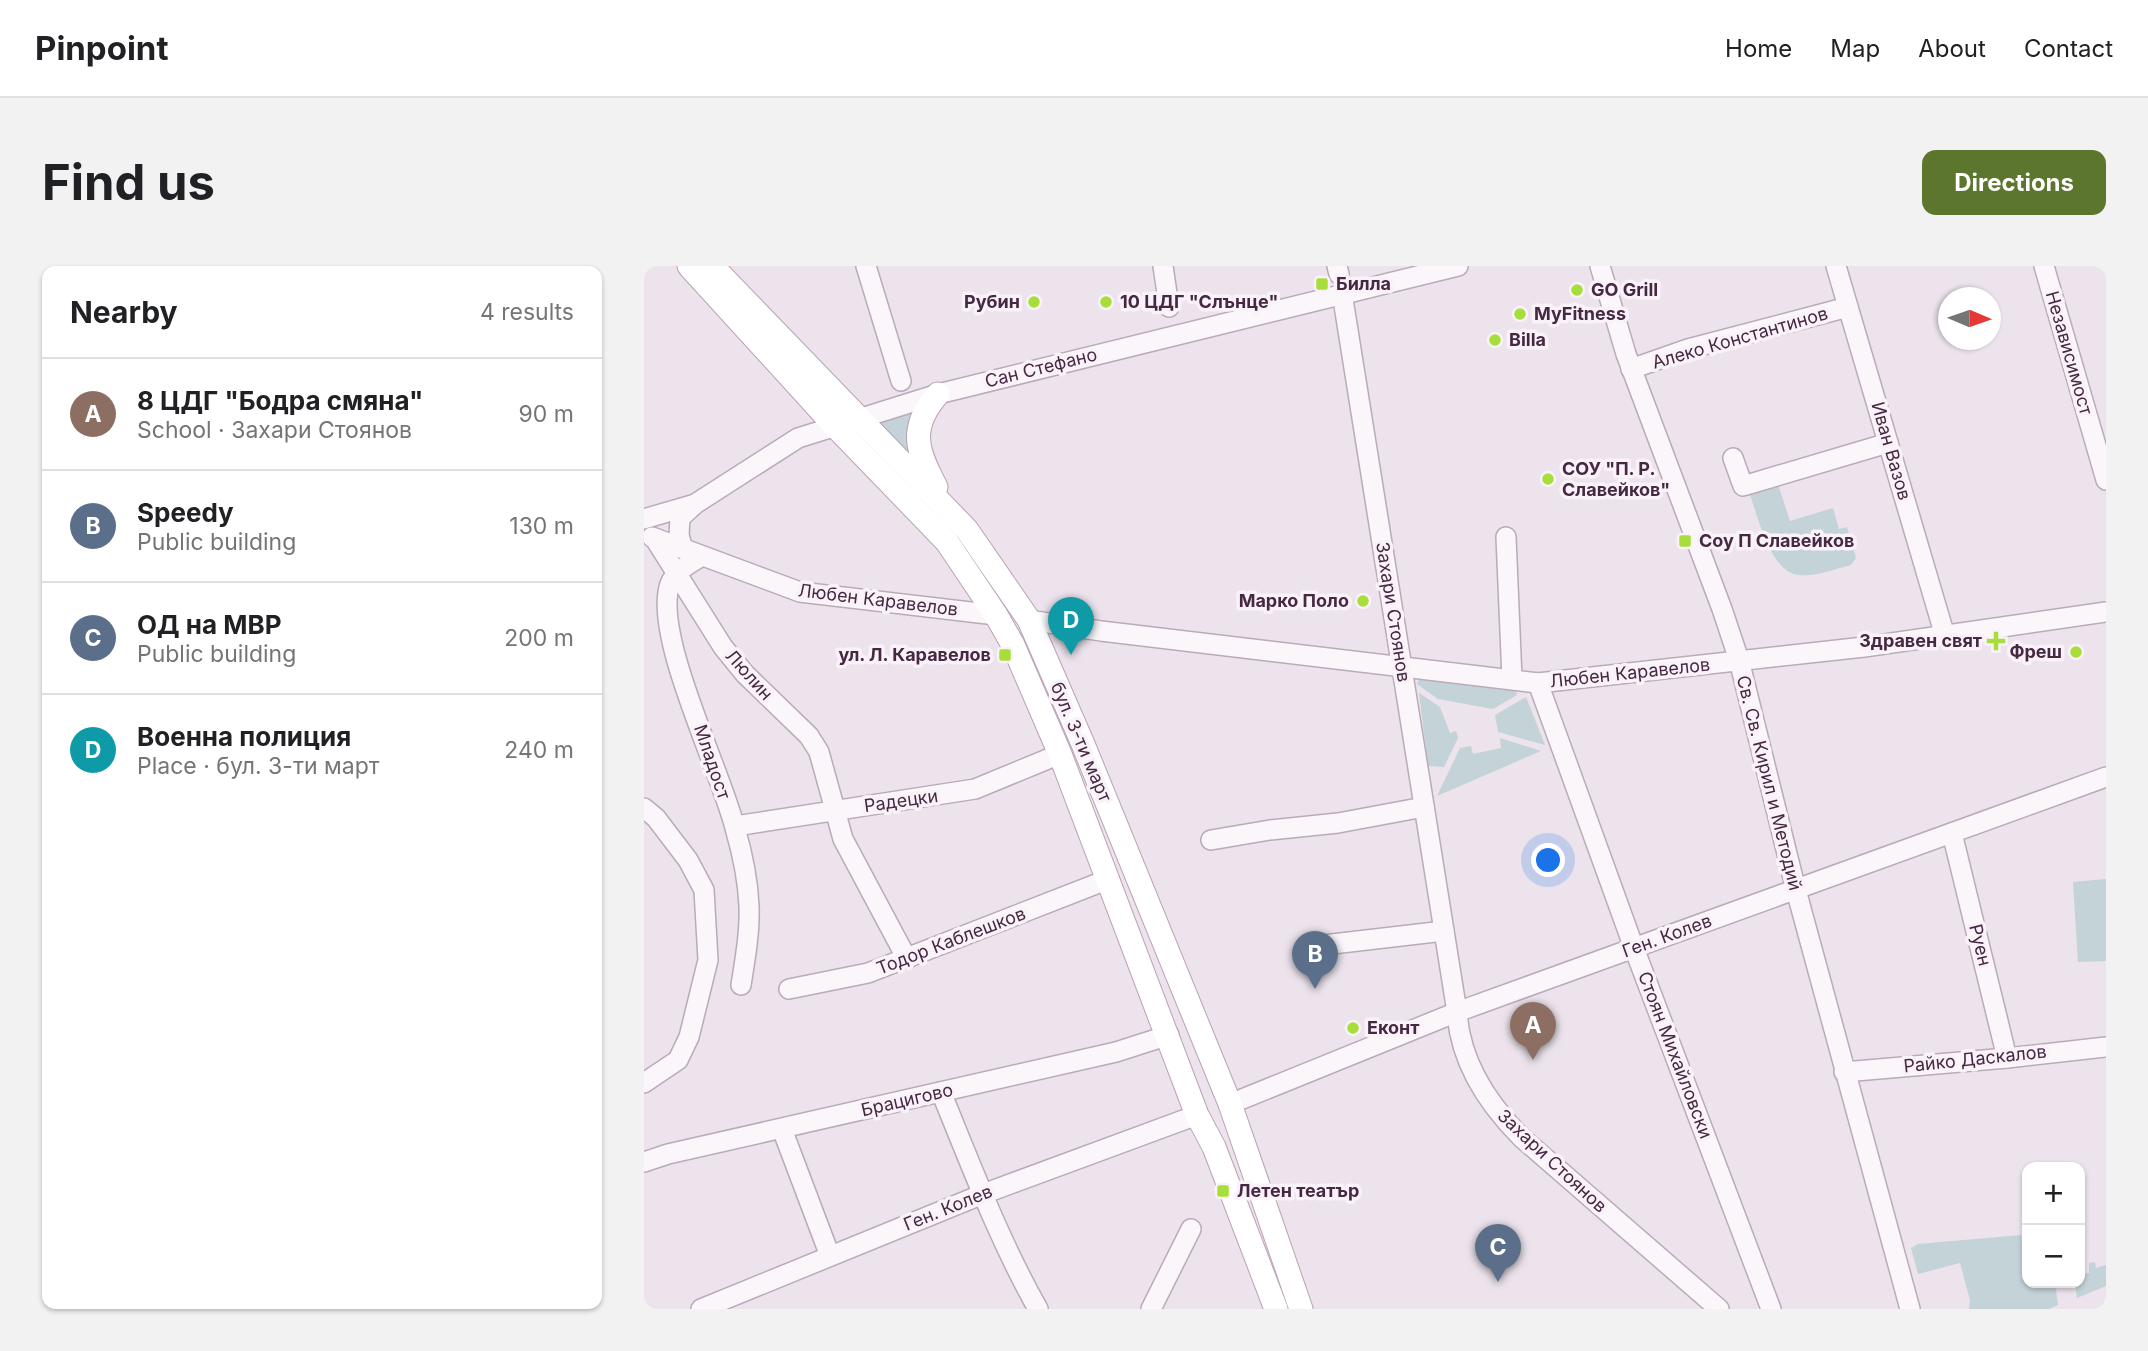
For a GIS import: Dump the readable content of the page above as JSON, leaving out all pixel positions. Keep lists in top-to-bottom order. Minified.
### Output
{"streets":{"main road":["бул. 3-ти март"],"street":["Алеко Константинов","Независимост","Сан Стефано","Иван Вазов","Любен Каравелов","Захари Стоянов","Люлин","Младост","Св. Св. Кирил и Методий","Радецки","Ген. Колев","Тодор Каблешков","Руен","Стоян Михайловски","Райко Даскалов","Брацигово"]},"crossings":[["Алеко Константинов","Иван Вазов"],["Алеко Константинов","Св. Св. Кирил и Методий"],["Сан Стефано","Захари Стоянов"],["Сан Стефано","бул. 3-ти март"],["Иван Вазов","Любен Каравелов"],["Любен Каравелов","Захари Стоянов"],["Любен Каравелов","Люлин"],["Любен Каравелов","бул. 3-ти март"],["Любен Каравелов","Св. Св. Кирил и Методий"],["Любен Каравелов","Стоян Михайловски"],["Захари Стоянов","Ген. Колев"],["Люлин","Младост"],["Люлин","Радецки"],["Люлин","Тодор Каблешков"],["бул. 3-ти март","Радецки"],["бул. 3-ти март","Ген. Колев"],["бул. 3-ти март","Тодор Каблешков"],["бул. 3-ти март","Брацигово"],["Младост","Радецки"],["Св. Св. Кирил и Методий","Ген. Колев"],["Св. Св. Кирил и Методий","Райко Даскалов"],["Ген. Колев","Руен"],["Ген. Колев","Стоян Михайловски"],["Руен","Райко Даскалов"]],"places":{"transit":["Билла","Соу П Славейков","ул. Л. Каравелов","Летен театър"],"other":["GO Grill","Рубин","10 ЦДГ \"Слънце\"","MyFitness","Billa","СОУ \"П. Р. Славейков\"","Марко Поло","Фреш","Еконт"],"health":["Здравен свят"]},"north":"right","page":{"header":"Pinpoint","nav":["Home","Map","About","Contact"],"buttons":"Directions","title":"Find us","heading":["Nearby","4 results"],"list":[{"mark":"A","name":"8 ЦДГ \"Бодра смяна\"","note":"School · Захари Стоянов","value":"90 m"},{"mark":"B","name":"Speedy","note":"Public building","value":"130 m"},{"mark":"C","name":"ОД на МВР","note":"Public building","value":"200 m"},{"mark":"D","name":"Военна полиция","note":"Place · бул. 3-ти март","value":"240 m"}],"pins":["D","B","A","C"],"map_buttons":["+","−"]}}
